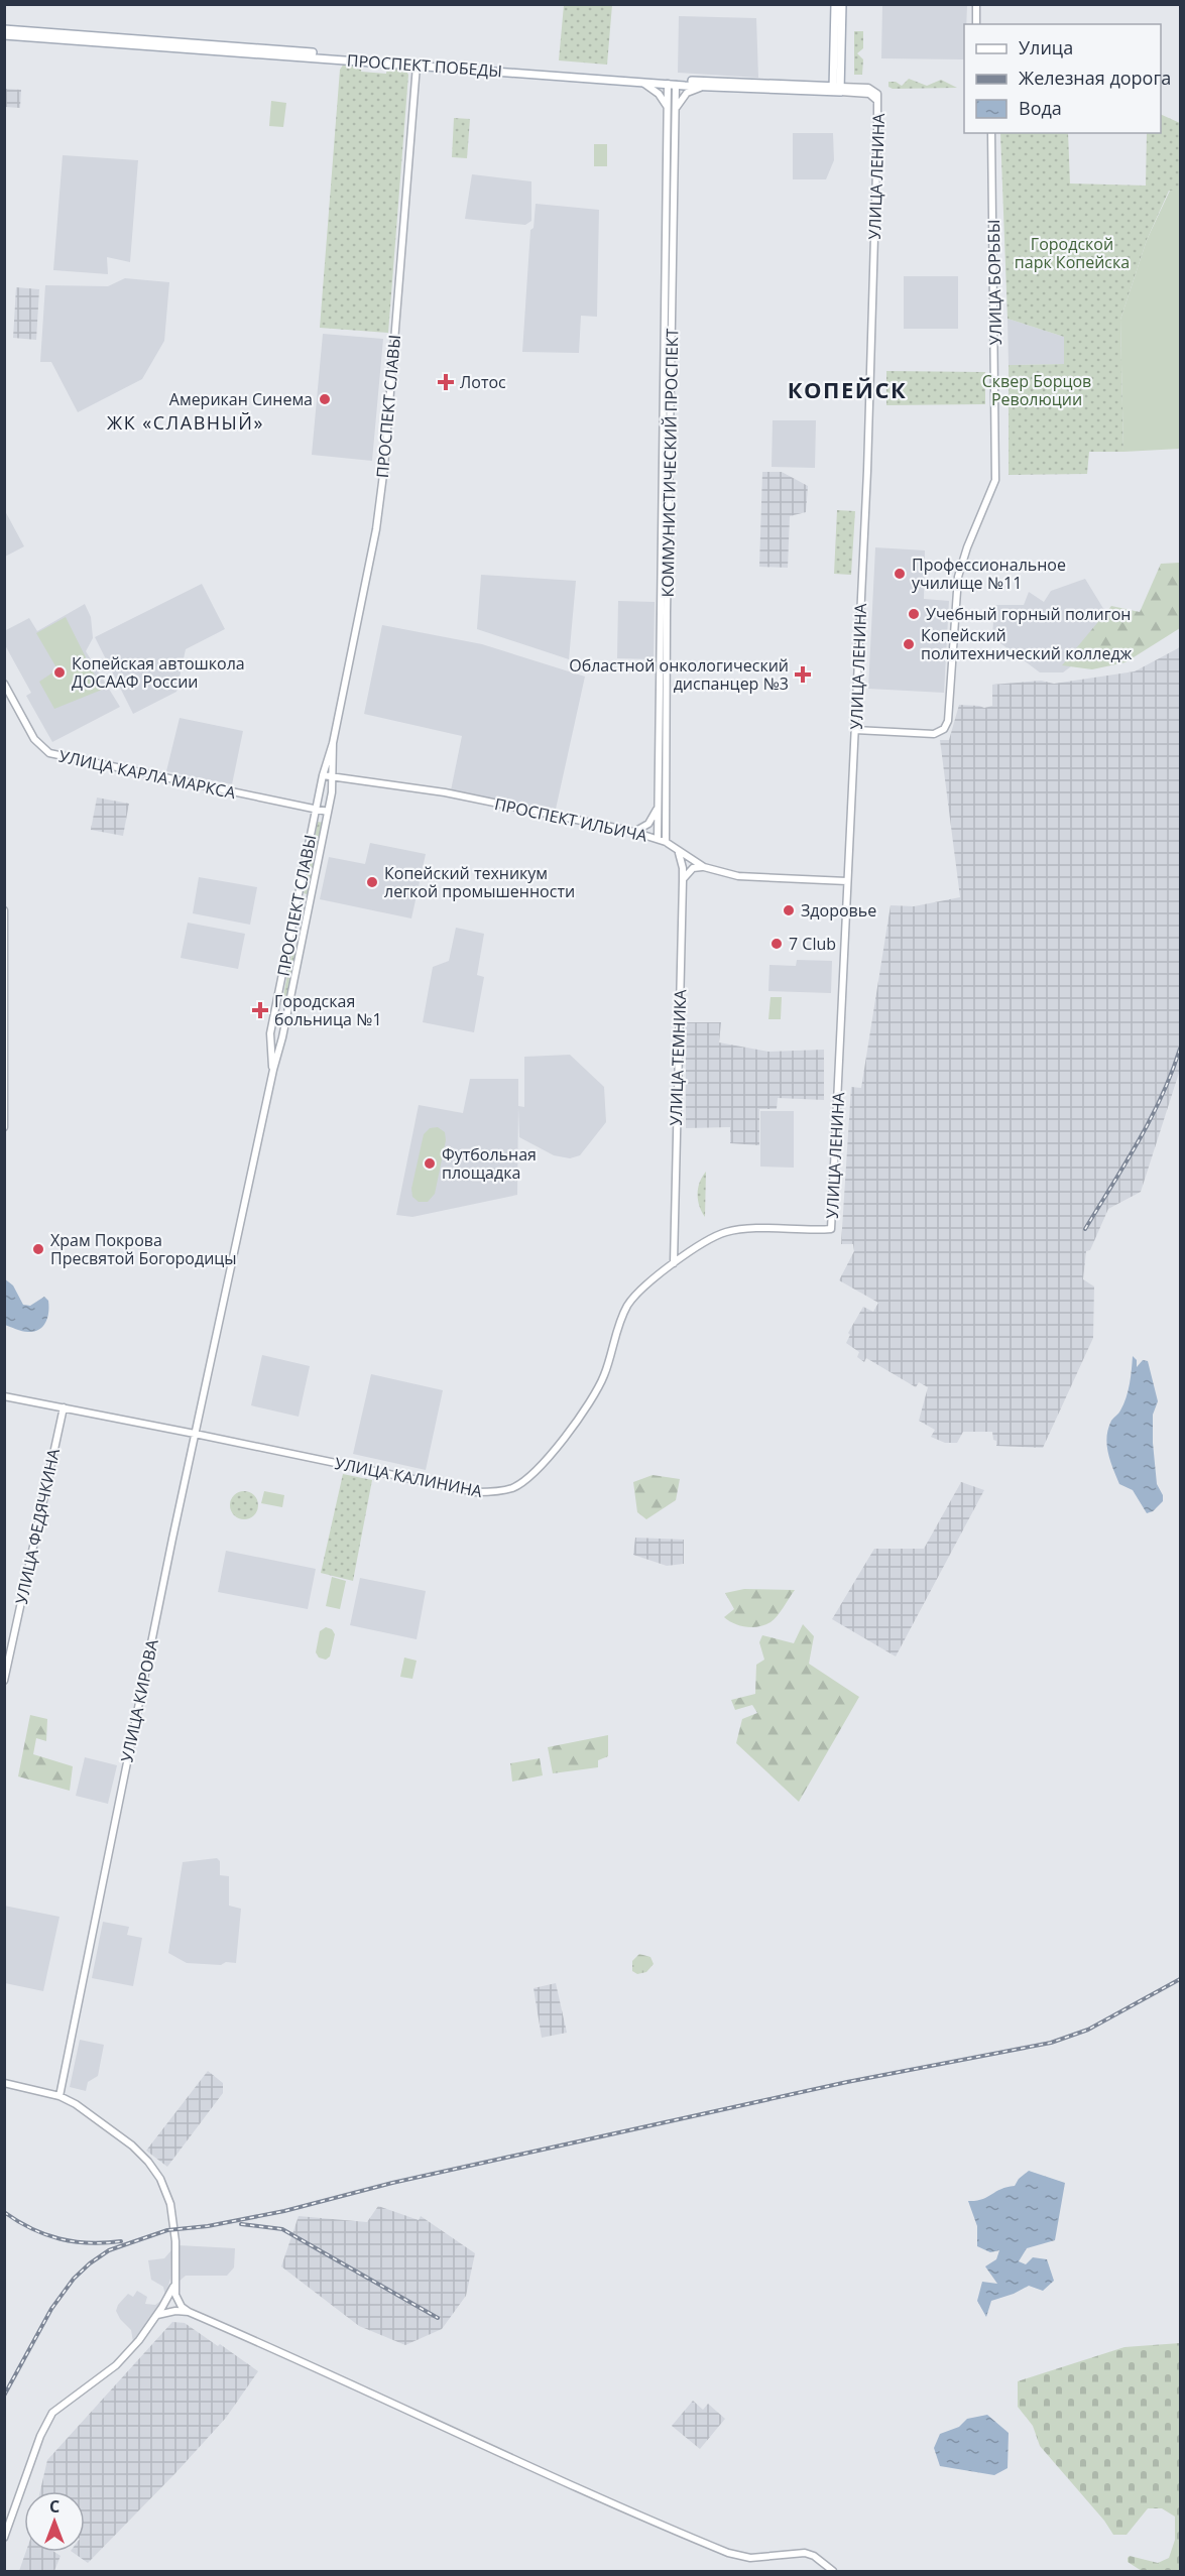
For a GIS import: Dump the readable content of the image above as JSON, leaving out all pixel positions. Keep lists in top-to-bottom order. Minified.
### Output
{"streets":{"main road":["ПРОСПЕКТ ПОБЕДЫ"],"street":["УЛИЦА ЛЕНИНА","УЛИЦА БОРЬБЫ","ПРОСПЕКТ СЛАВЫ","КОММУНИСТИЧЕСКИЙ ПРОСПЕКТ","УЛИЦА КАРЛА МАРКСА","ПРОСПЕКТ ИЛЬИЧА","УЛИЦА ТЕМНИКА","УЛИЦА КАЛИНИНА","УЛИЦА ФЕДЯЧКИНА","УЛИЦА КИРОВА"]},"crossings":[["ПРОСПЕКТ ПОБЕДЫ","УЛИЦА ЛЕНИНА"],["ПРОСПЕКТ ПОБЕДЫ","ПРОСПЕКТ СЛАВЫ"],["ПРОСПЕКТ ПОБЕДЫ","КОММУНИСТИЧЕСКИЙ ПРОСПЕКТ"],["УЛИЦА ЛЕНИНА","УЛИЦА БОРЬБЫ"],["УЛИЦА ЛЕНИНА","ПРОСПЕКТ ИЛЬИЧА"],["УЛИЦА ЛЕНИНА","УЛИЦА КАЛИНИНА"],["ПРОСПЕКТ СЛАВЫ","УЛИЦА КАРЛА МАРКСА"],["ПРОСПЕКТ СЛАВЫ","ПРОСПЕКТ ИЛЬИЧА"],["ПРОСПЕКТ СЛАВЫ","УЛИЦА КИРОВА"],["КОММУНИСТИЧЕСКИЙ ПРОСПЕКТ","ПРОСПЕКТ ИЛЬИЧА"],["ПРОСПЕКТ ИЛЬИЧА","УЛИЦА ТЕМНИКА"],["УЛИЦА ТЕМНИКА","УЛИЦА КАЛИНИНА"],["УЛИЦА КАЛИНИНА","УЛИЦА ФЕДЯЧКИНА"],["УЛИЦА КАЛИНИНА","УЛИЦА КИРОВА"]],"districts":["КОПЕЙСК","ЖК «СЛАВНЫЙ»"],"parks":["Городской парк Копейска","Сквер Борцов Революции"],"places":{"health":["Лотос","Областной онкологический диспанцер №3","Городская больница №1"],"other":["Американ Синема","Профессиональное училище №11","Учебный горный полигон","Копейский политехнический колледж","Копейская автошкола ДОСААФ России","Копейский техникум легкой промышенности","Здоровье","7 Club","Футбольная площадка","Храм Покрова Пресвятой Богородицы"]},"legend":["Улица","Железная дорога","Вода"],"north":"top"}
